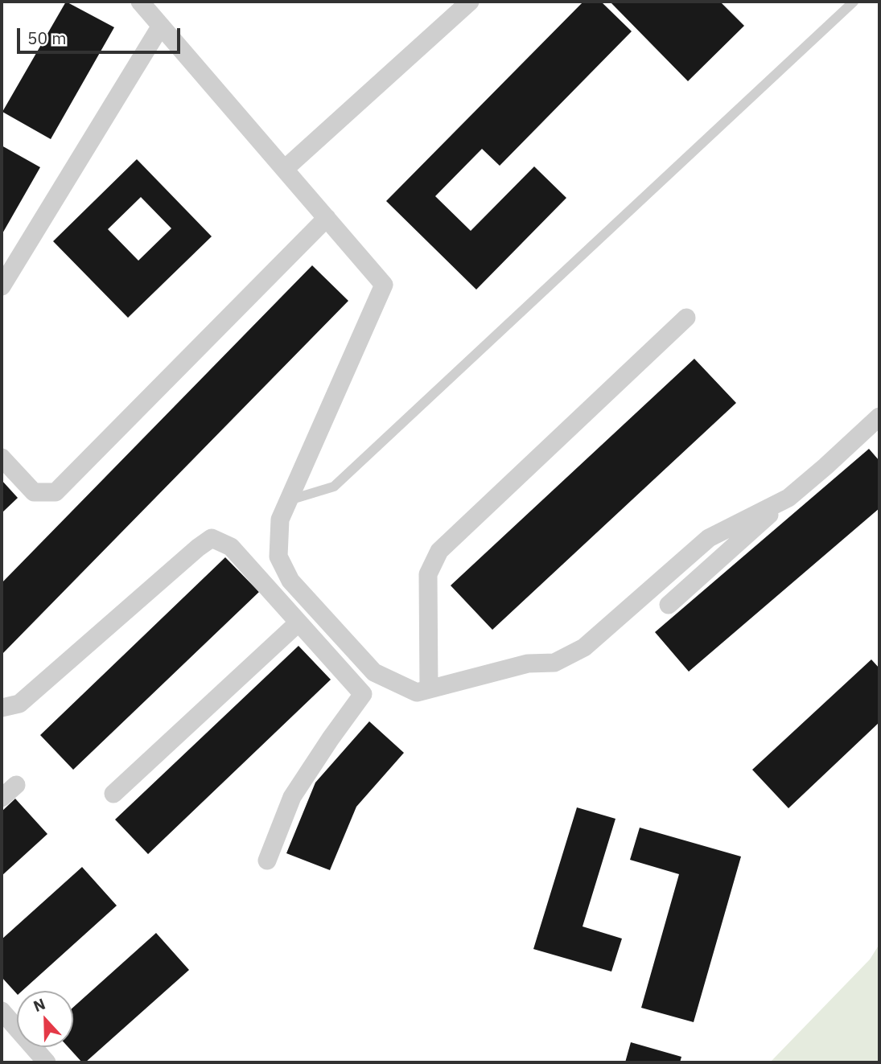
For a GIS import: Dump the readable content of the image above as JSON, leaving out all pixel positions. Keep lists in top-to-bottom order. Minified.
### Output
{"scale_bar":"50 m","north":"top"}
